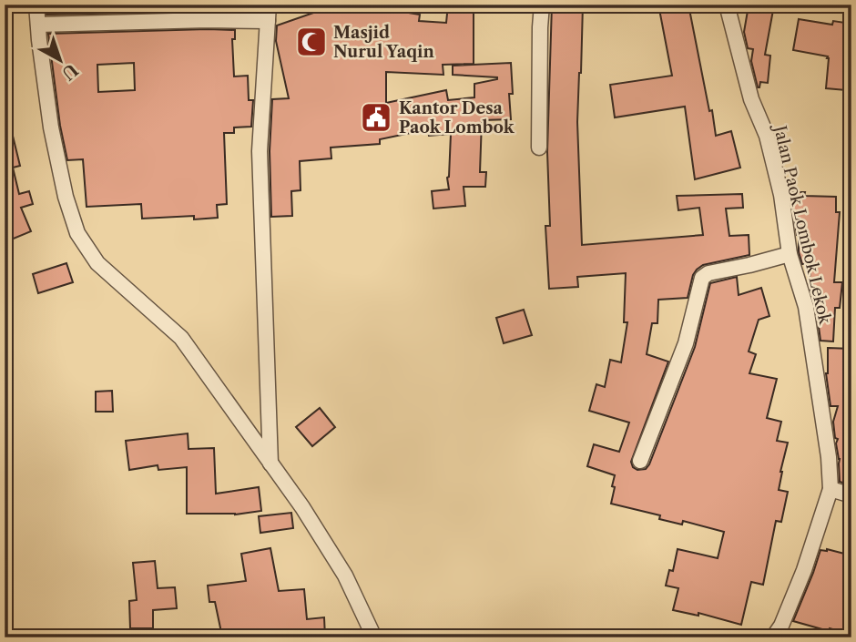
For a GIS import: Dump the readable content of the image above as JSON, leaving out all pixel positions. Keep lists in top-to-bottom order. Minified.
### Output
{"streets":{"street":["Jalan Paok Lombok Lekok"]},"places":{"mosque":["Masjid Nurul Yaqin"],"public building":["Kantor Desa Paok Lombok"]},"north":"bottom right"}
